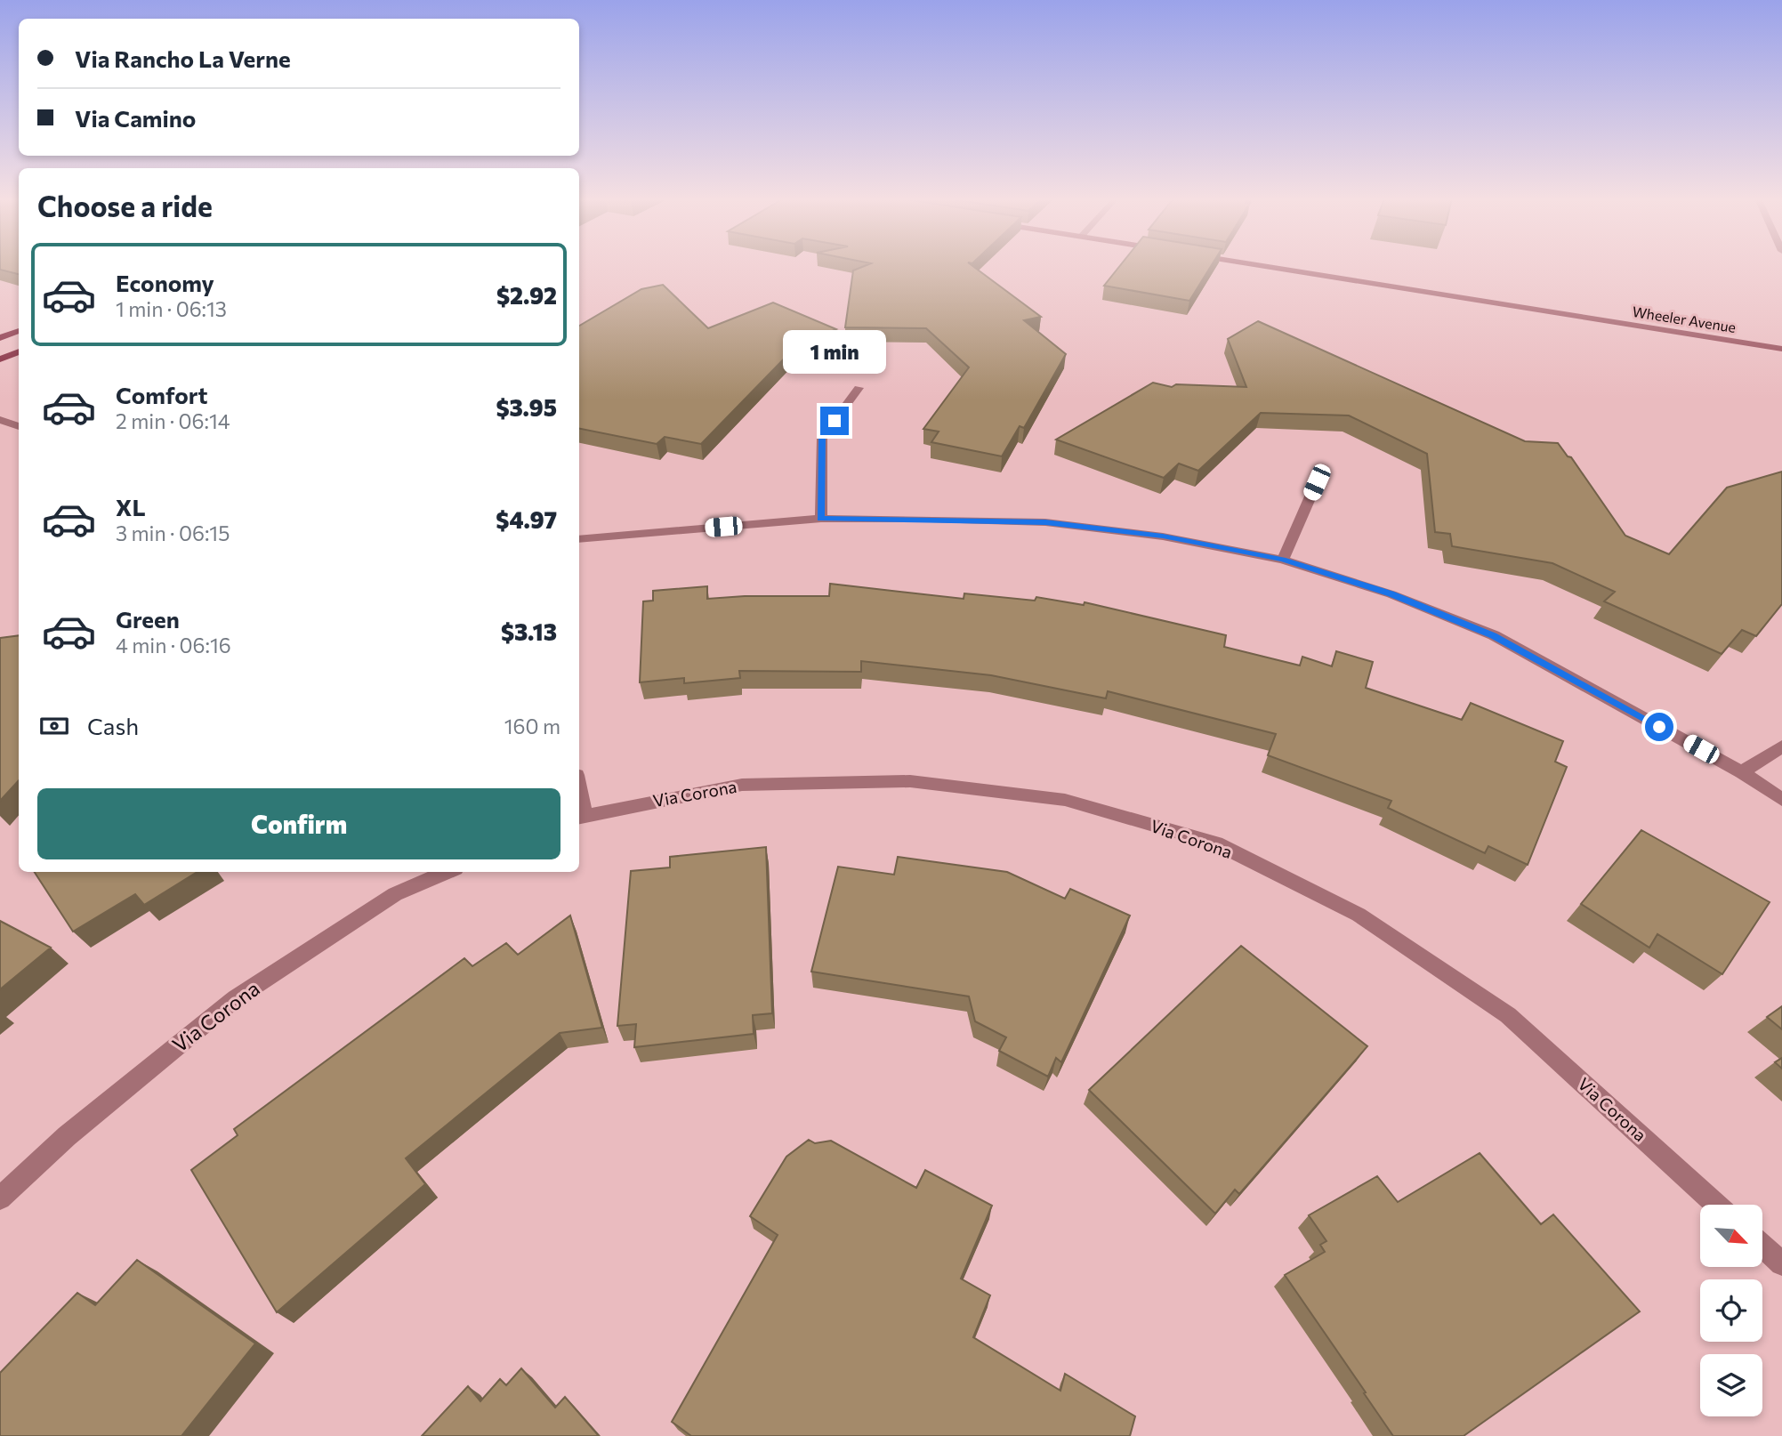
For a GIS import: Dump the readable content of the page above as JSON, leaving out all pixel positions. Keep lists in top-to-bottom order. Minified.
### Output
{"streets":{"main road":["Wheeler Avenue"],"street":["Via Corona"]},"north":"bottom right","page":{"banner":["Via Rancho La Verne","Via Camino"],"heading":"Choose a ride","list":[{"name":"Economy","note":"1 min · 06:13","value":"$2.92"},{"name":"Comfort","note":"2 min · 06:14","value":"$3.95"},{"name":"XL","note":"3 min · 06:15","value":"$4.97"},{"name":"Green","note":"4 min · 06:16","value":"$3.13"}],"bubble":"1 min","pay":["Cash","160 m"],"buttons":"Confirm"}}
